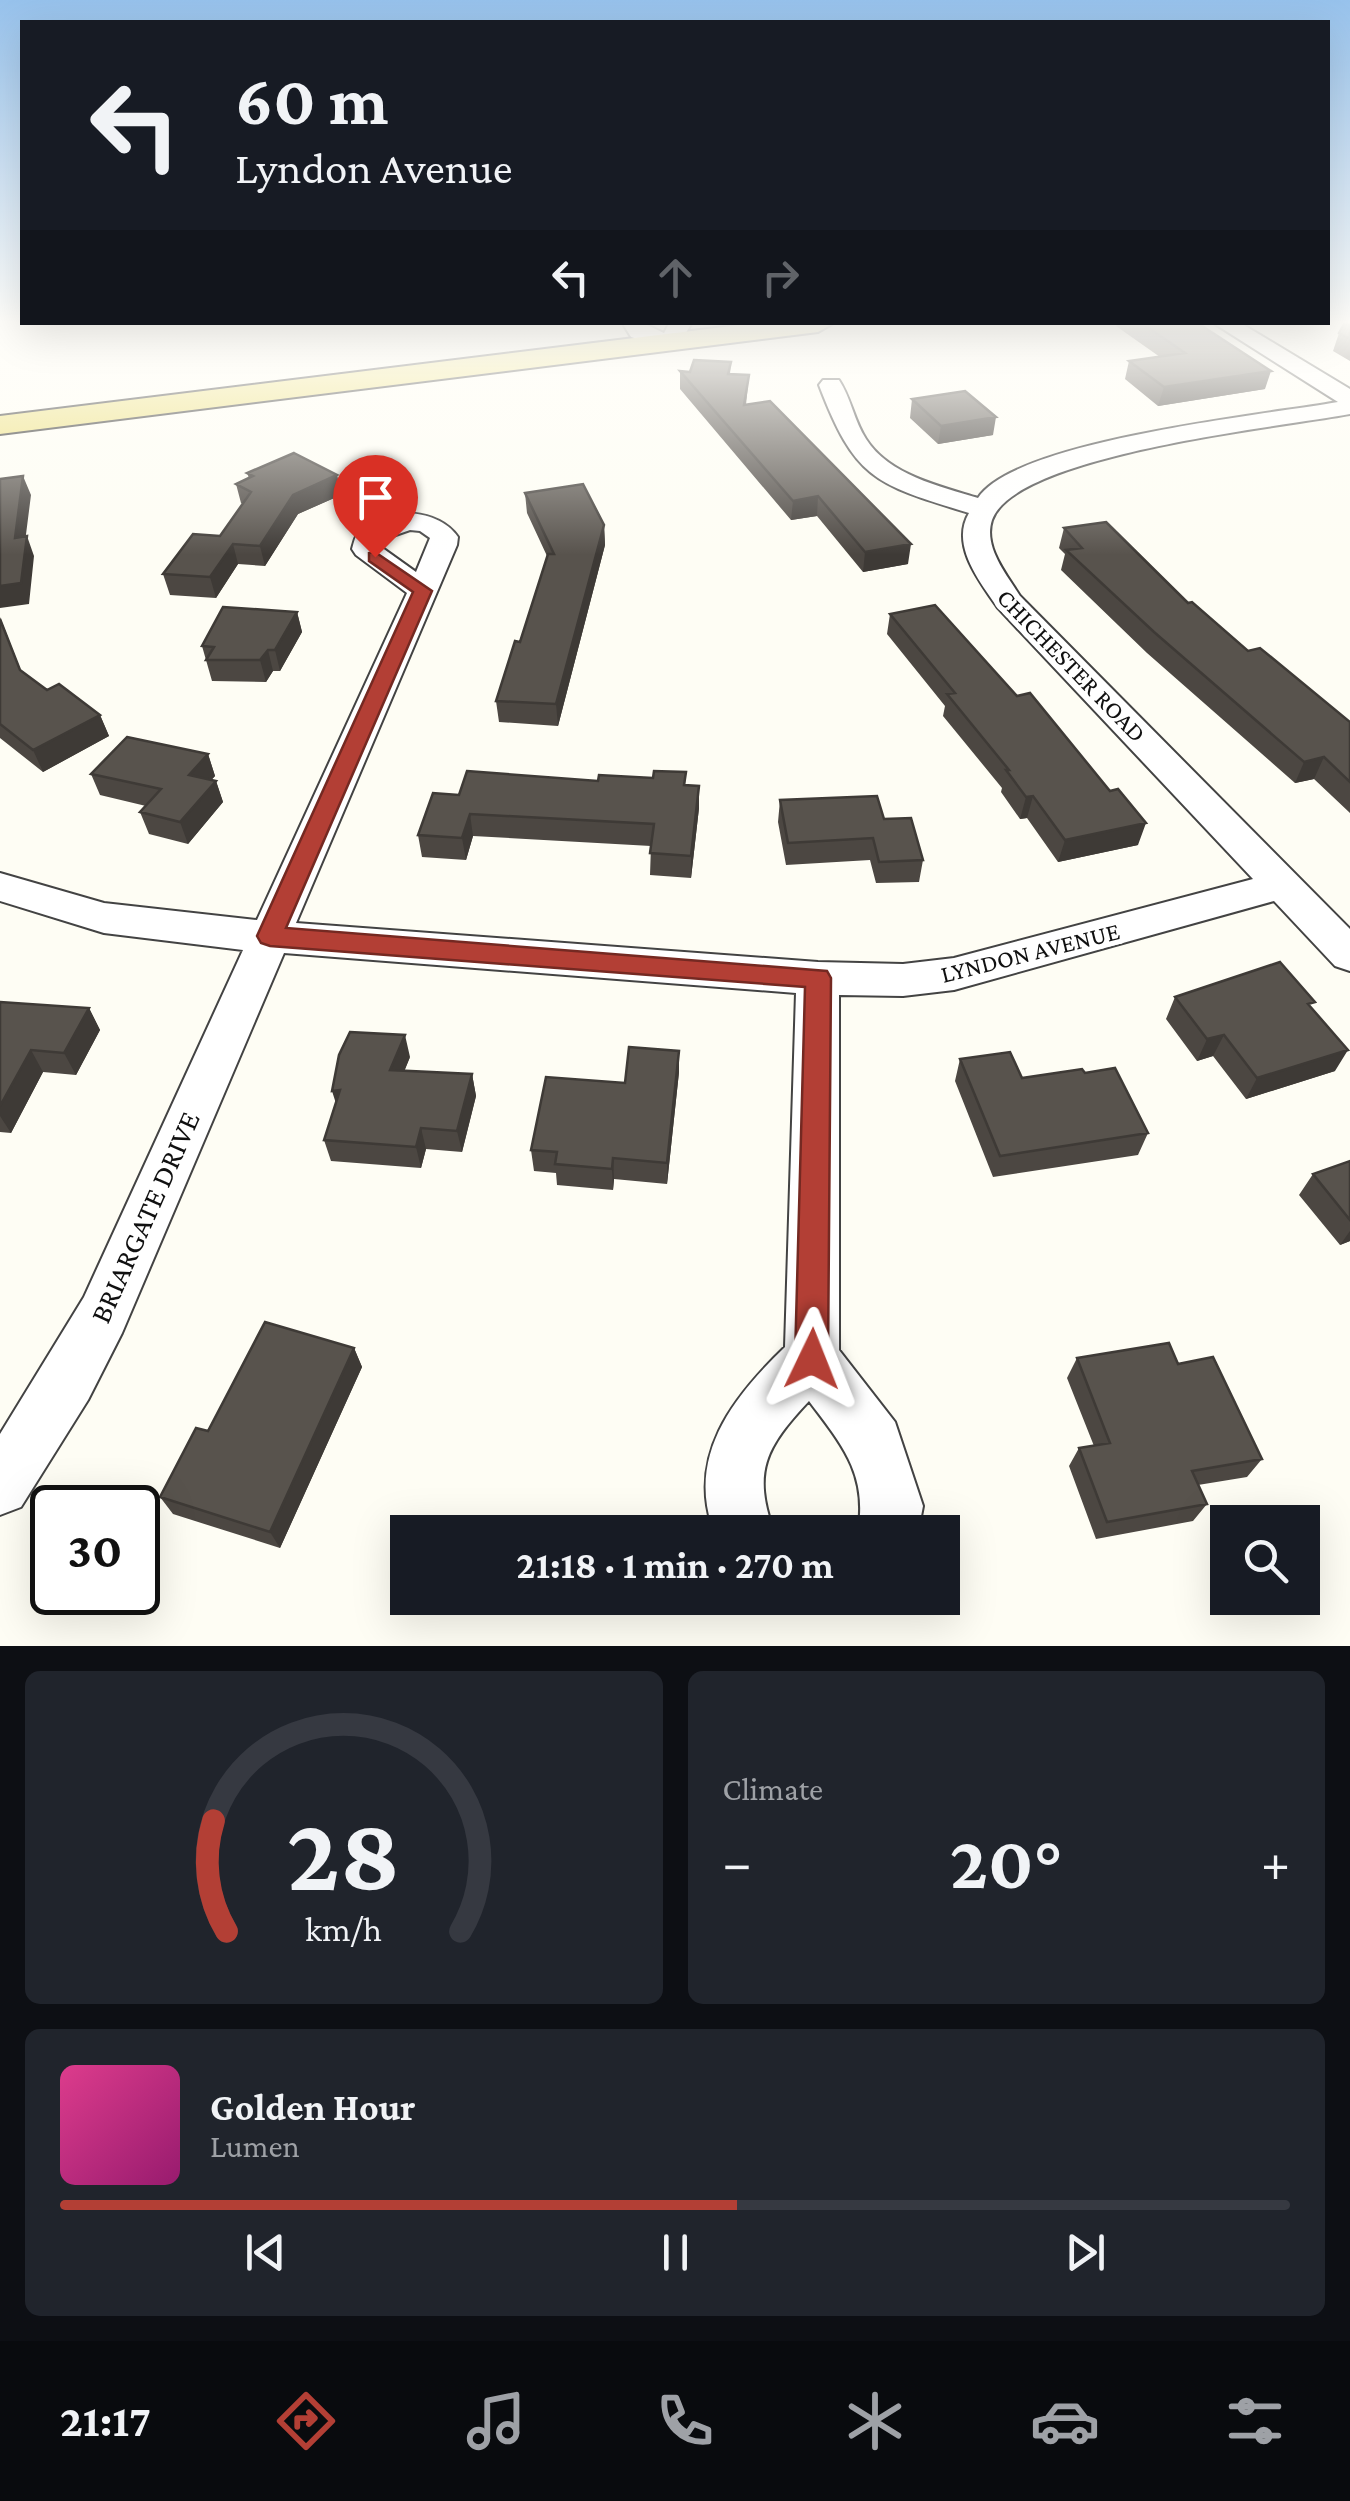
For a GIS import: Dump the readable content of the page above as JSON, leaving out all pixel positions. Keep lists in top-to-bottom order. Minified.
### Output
{"streets":{"street":["CHICHESTER ROAD","LYNDON AVENUE","BRIARGATE DRIVE"]},"crossings":[["CHICHESTER ROAD","LYNDON AVENUE"],["LYNDON AVENUE","BRIARGATE DRIVE"]],"page":{"turn":["60 m","Lyndon Avenue"],"limit":"30","trip":"21:18 · 1 min · 270 m","tile":"Climate","heat":["−","20°","+"],"song":["Golden Hour","Lumen"],"tabs":"21:17","gauge":["28","km/h"]}}
